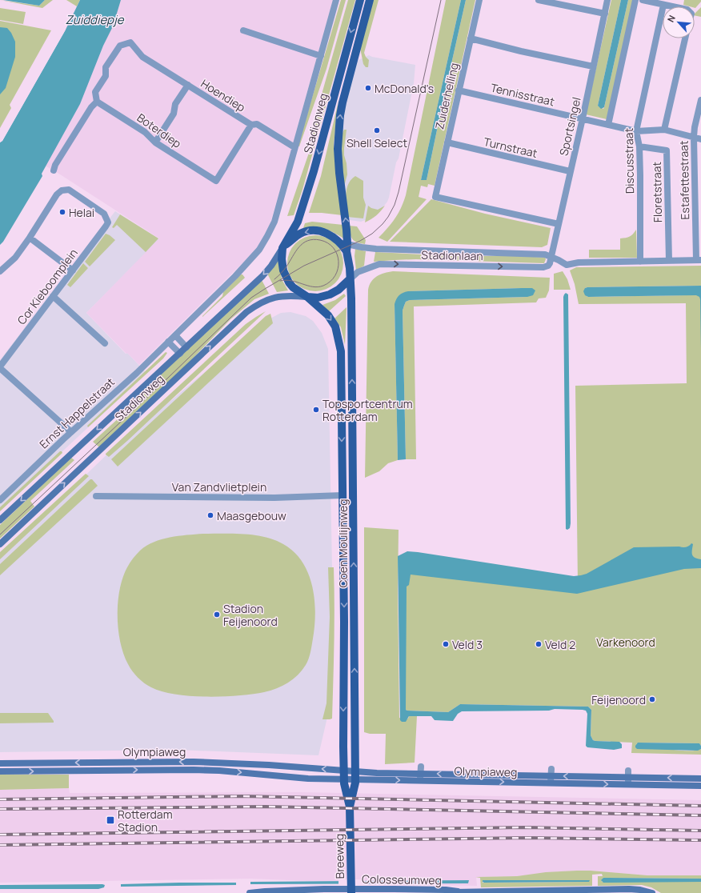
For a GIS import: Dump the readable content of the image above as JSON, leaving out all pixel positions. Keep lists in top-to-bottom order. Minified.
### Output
{"streets":{"main road":["Stadionweg","Coen Moulijnweg","Olympiaweg","Breeweg","Colosseumweg"],"street":["Tennisstraat","Hoendiep","Zuiderhelling","Sportsingel","Boterdiep","Turnstraat","Discusstraat","Estafettestraat","Floretstraat","Stadionlaan","Cor Kieboomplein","Ernst Happelstraat","Van Zandvlietplein"]},"crossings":[["Tennisstraat","Zuiderhelling"],["Tennisstraat","Sportsingel"],["Tennisstraat","Discusstraat"],["Tennisstraat","Estafettestraat"],["Hoendiep","Stadionweg"],["Hoendiep","Boterdiep"],["Zuiderhelling","Sportsingel"],["Zuiderhelling","Turnstraat"],["Stadionweg","Stadionlaan"],["Stadionweg","Ernst Happelstraat"],["Stadionweg","Coen Moulijnweg"],["Sportsingel","Turnstraat"],["Sportsingel","Stadionlaan"],["Discusstraat","Floretstraat"],["Discusstraat","Stadionlaan"],["Estafettestraat","Stadionlaan"],["Floretstraat","Stadionlaan"],["Stadionlaan","Coen Moulijnweg"],["Van Zandvlietplein","Coen Moulijnweg"],["Coen Moulijnweg","Breeweg"]],"water":["Zuiddiepje"],"parks":["Varkenoord"],"places":{"other":["McDonald's","Shell Select","Helai","Topsportcentrum Rotterdam","Maasgebouw","Stadion Feijenoord","Veld 3","Veld 2","Feijenoord"],"transit":["Rotterdam Stadion"]},"north":"top left"}
